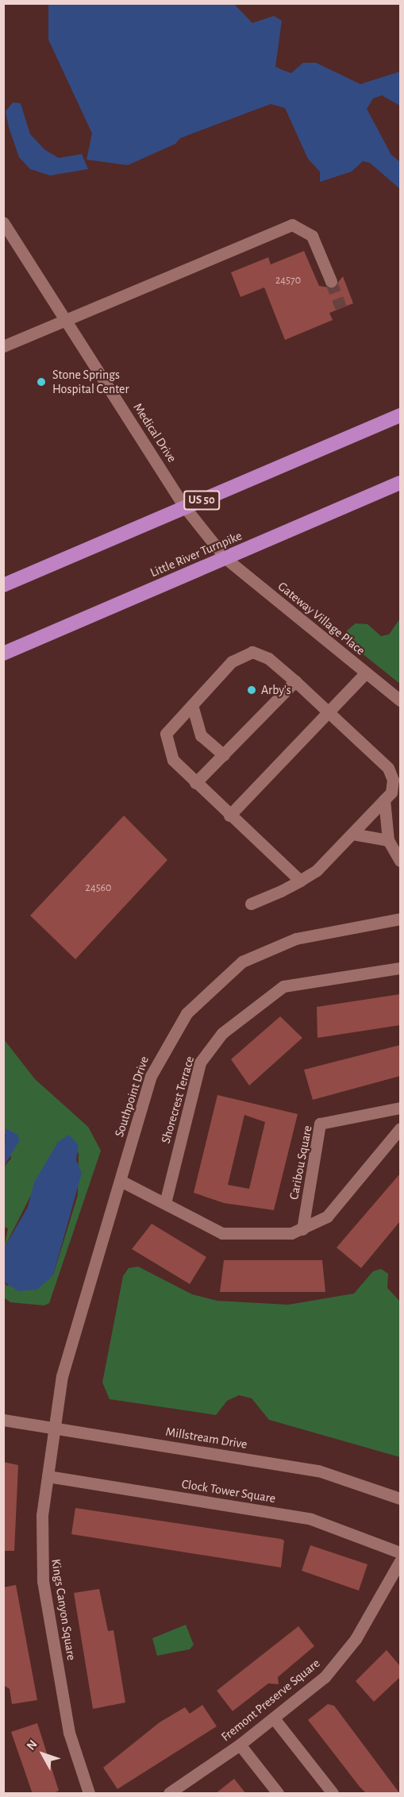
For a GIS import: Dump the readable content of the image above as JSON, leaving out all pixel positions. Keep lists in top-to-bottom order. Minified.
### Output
{"streets":{"highway":["US 50","Little River Turnpike"],"street":["Medical Drive","Gateway Village Place","Southpoint Drive","Shorecrest Terrace","Caribou Square","Millstream Drive","Clock Tower Square","Kings Canyon Square","Fremont Preserve Square"]},"crossings":[["Medical Drive","US 50"],["Medical Drive","Little River Turnpike"],["Medical Drive","Gateway Village Place"],["Little River Turnpike","Gateway Village Place"],["Southpoint Drive","Millstream Drive"],["Southpoint Drive","Kings Canyon Square"],["Millstream Drive","Kings Canyon Square"],["Clock Tower Square","Kings Canyon Square"]],"places":["Stone Springs Hospital Center","Arby's"],"house_numbers":["24570","24560"],"north":"top left"}
